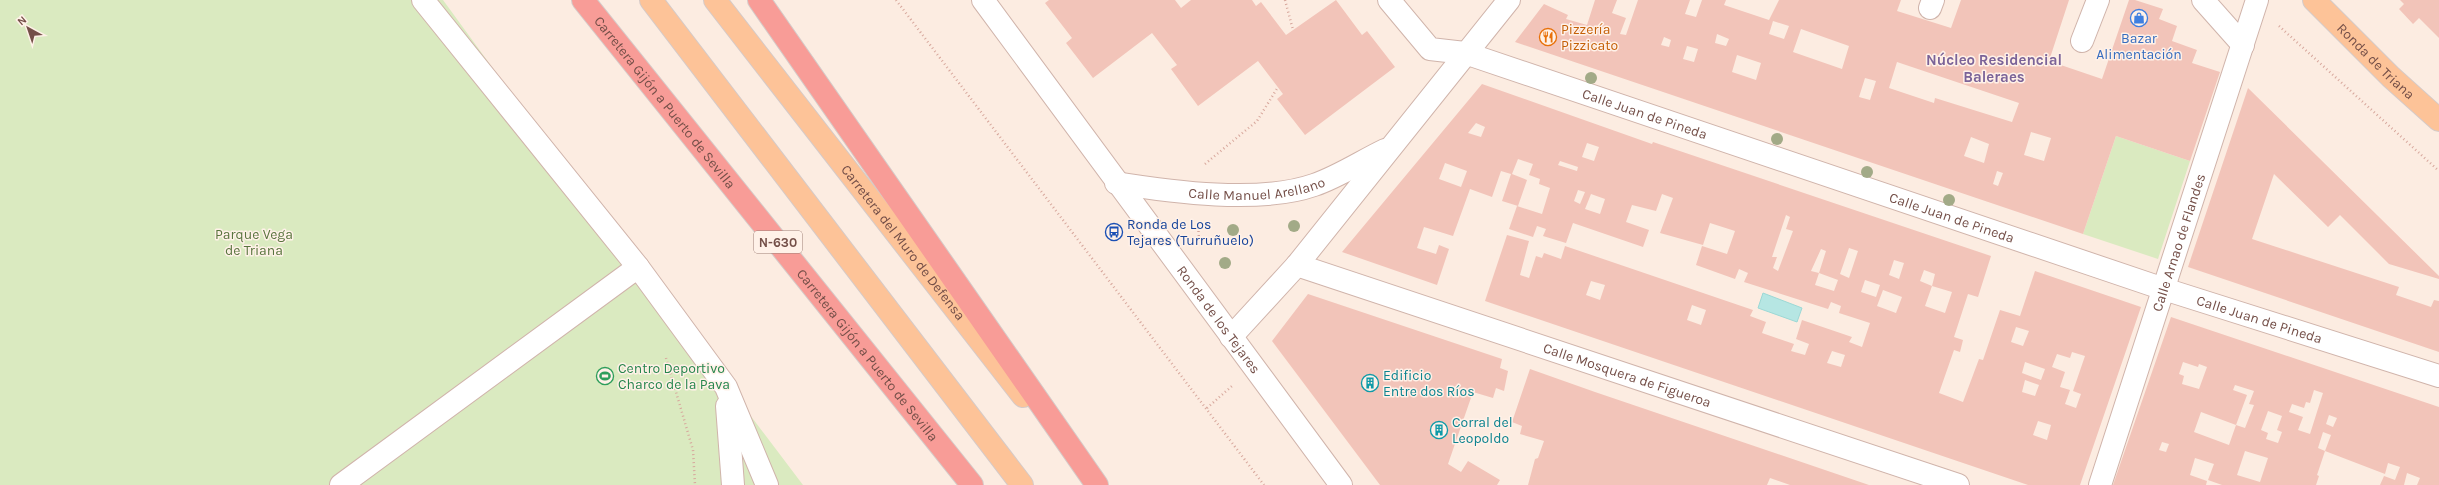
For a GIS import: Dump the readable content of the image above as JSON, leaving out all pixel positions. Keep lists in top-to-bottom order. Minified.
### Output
{"streets":{"highway":["Carretera Gijón a Puerto de Sevilla","N-630"],"main road":["Ronda de Triana","Carretera del Muro de Defensa"],"street":["Calle Juan de Pineda","Calle Manuel Arellano","Calle Arnao de Flandes","Ronda de los Tejares","Calle Mosquera de Figueroa"]},"crossings":[["Calle Juan de Pineda","Calle Manuel Arellano"],["Calle Juan de Pineda","Calle Arnao de Flandes"],["Calle Manuel Arellano","Ronda de los Tejares"],["Calle Manuel Arellano","Calle Mosquera de Figueroa"]],"districts":["Núcleo Residencial Baleraes"],"parks":["Parque Vega de Triana"],"places":{"shop":["Bazar Alimentación"],"restaurant":["Pizzería Pizzicato"],"bus stop":["Ronda de Los Tejares (Turruñuelo)"],"sports":["Centro Deportivo Charco de la Pava"],"building":["Edificio Entre dos Ríos","Corral del Leopoldo"]},"north":"top left"}
